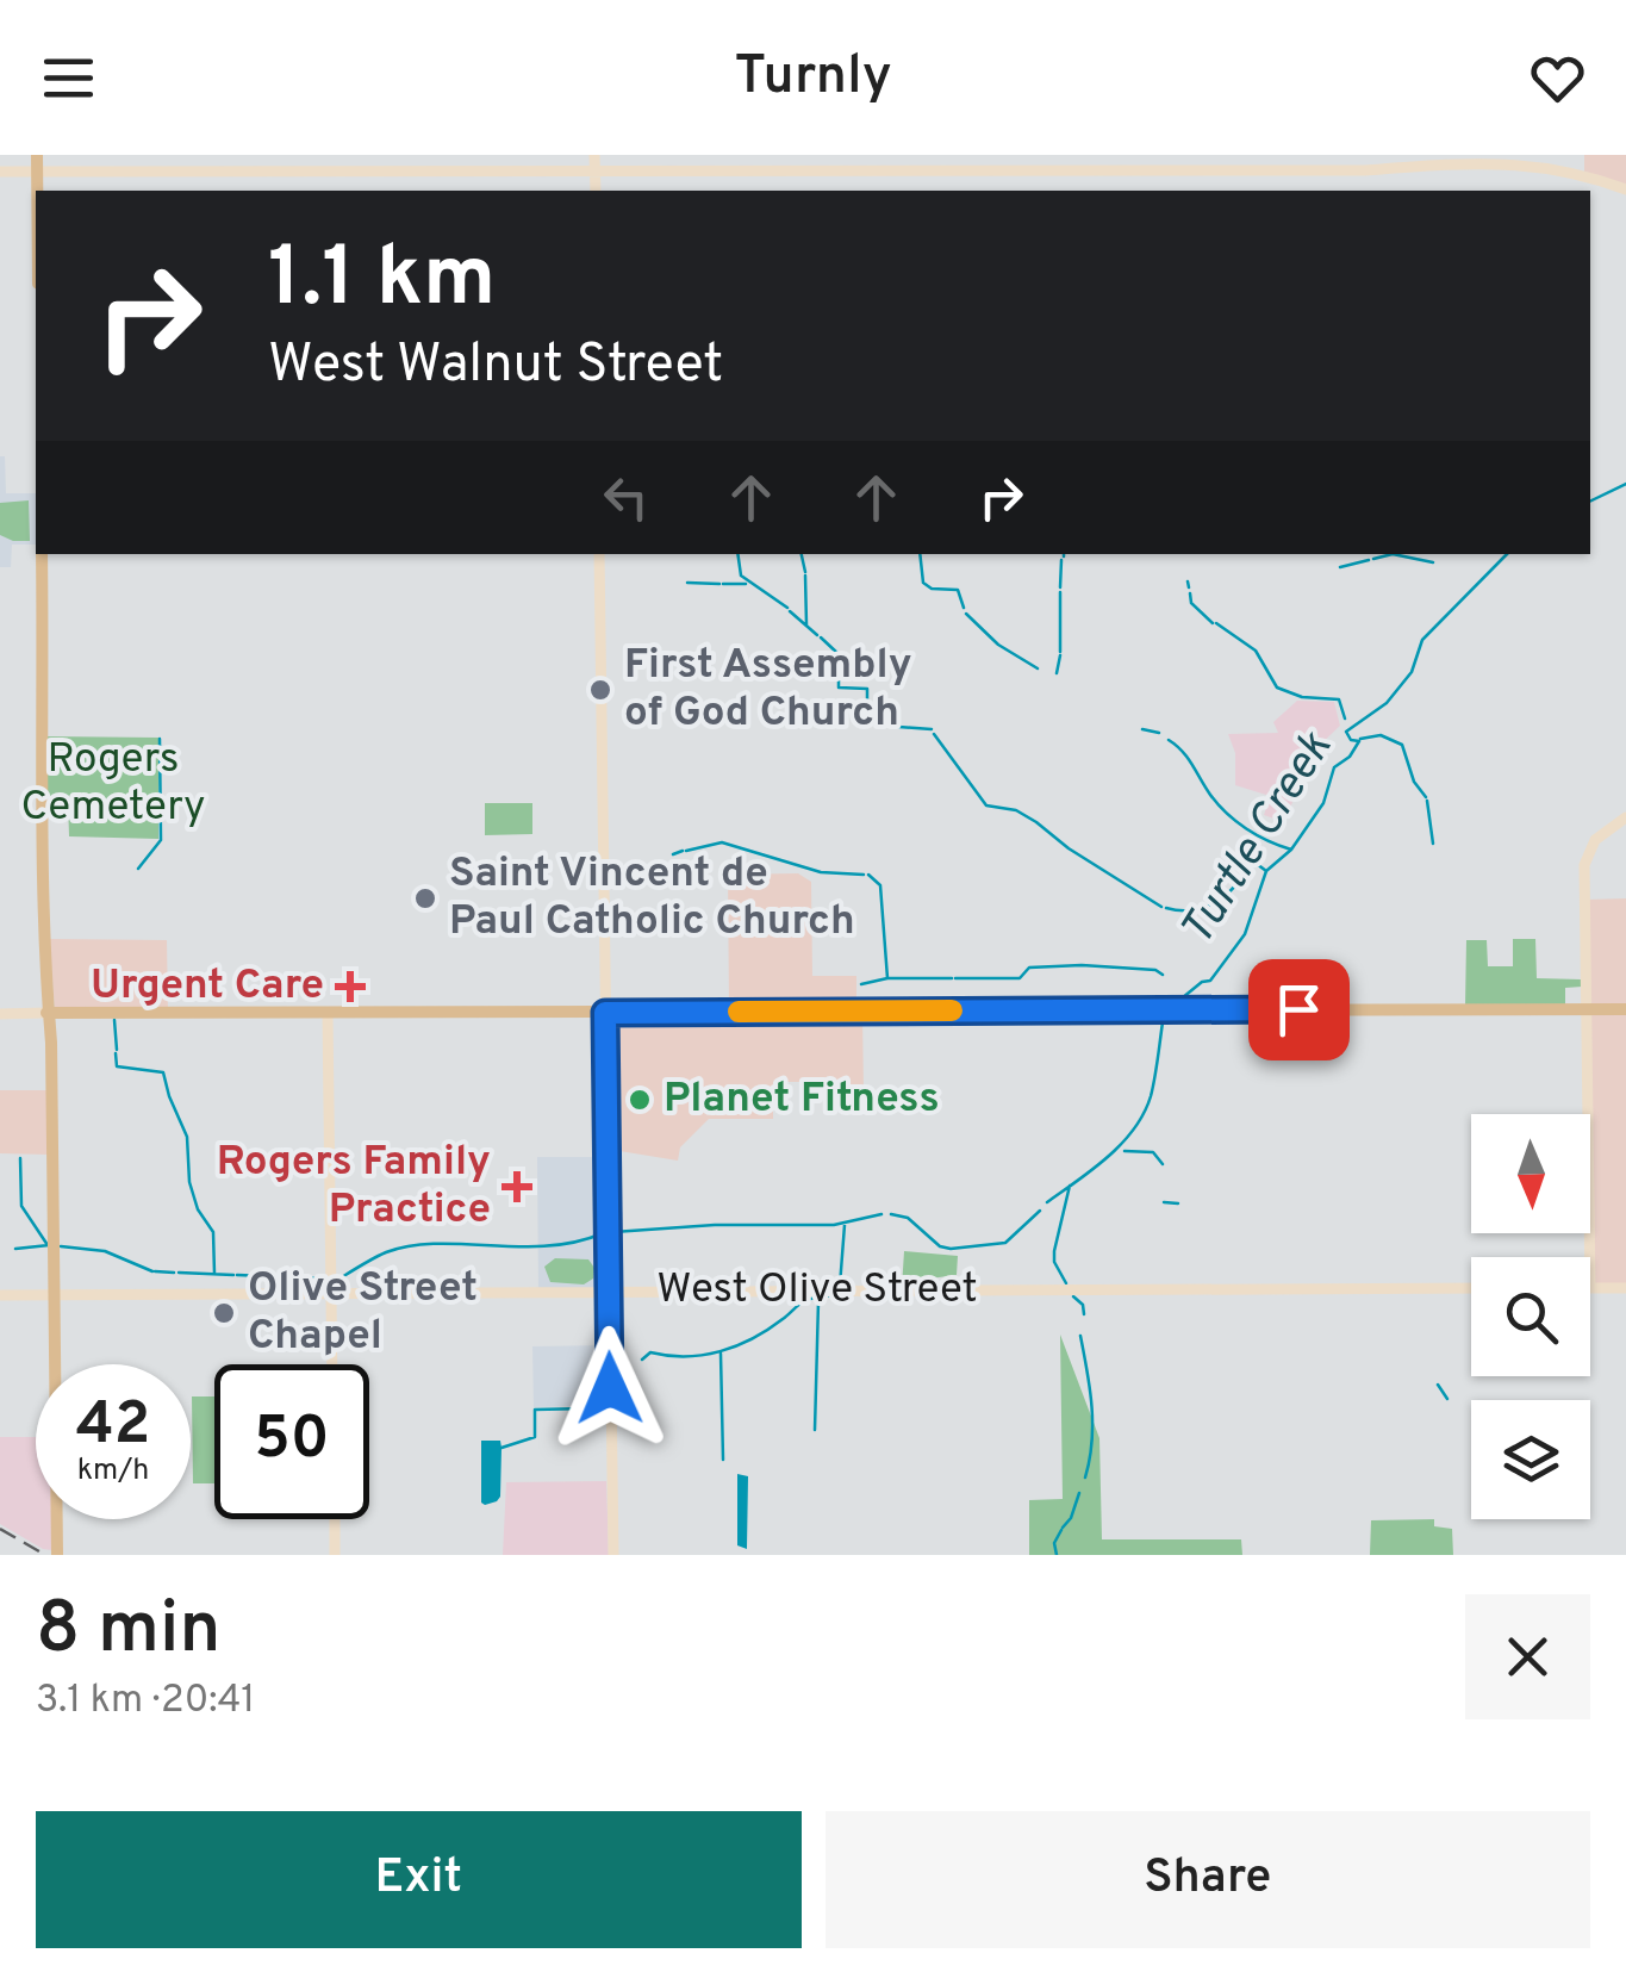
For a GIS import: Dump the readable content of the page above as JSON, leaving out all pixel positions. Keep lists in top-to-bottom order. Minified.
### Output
{"streets":{"main road":["West Olive Street"]},"water":["Turtle Creek"],"parks":["Rogers Cemetery"],"places":{"other":["First Assembly of God Church","Saint Vincent de Paul Catholic Church","Planet Fitness","Olive Street Chapel"],"health":["Urgent Care","Rogers Family Practice"]},"north":"bottom","page":{"header":"Turnly","turn":["1.1 km","West Walnut Street"],"speed":"42 km/h","limit":"50","heading":["8 min","3.1 km · 20:41"],"buttons":["Exit","Share"]}}
